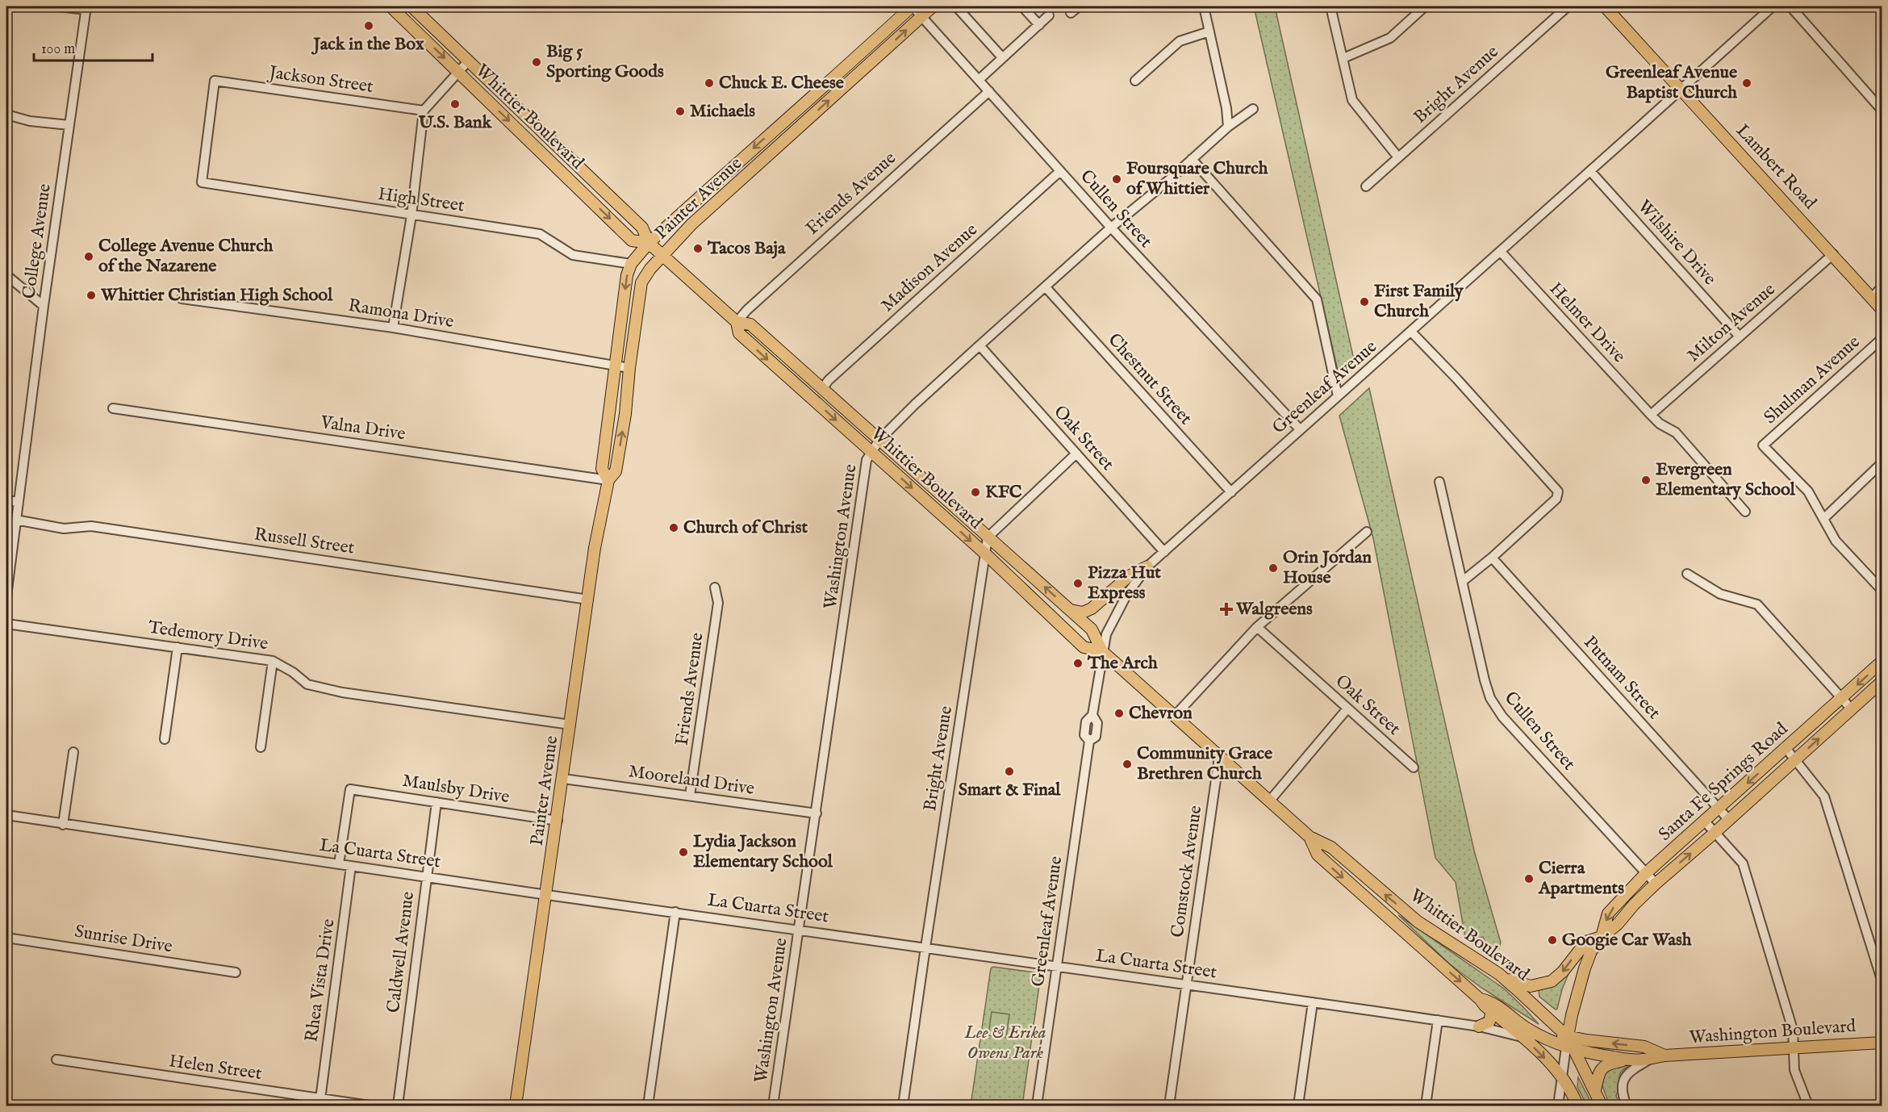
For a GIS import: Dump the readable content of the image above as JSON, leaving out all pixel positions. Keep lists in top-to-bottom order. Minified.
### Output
{"streets":{"main road":["Whittier Boulevard","Lambert Road","Painter Avenue","Santa Fe Springs Road","Washington Boulevard"],"street":["Jackson Street","Bright Avenue","Friends Avenue","High Street","Cullen Street","College Avenue","Wilshire Drive","Madison Avenue","Ramona Drive","Helmer Drive","Milton Avenue","Chestnut Street","Shulman Avenue","Greenleaf Avenue","Valna Drive","Oak Street","Washington Avenue","Russell Street","Tedemory Drive","Putnam Street","Mooreland Drive","Maulsby Drive","La Cuarta Street","Comstock Avenue","Sunrise Drive","Caldwell Avenue","Rhea Vista Drive","Helen Street"]},"crossings":[["Jackson Street","High Street"],["Bright Avenue","Whittier Boulevard"],["Bright Avenue","La Cuarta Street"],["Whittier Boulevard","Friends Avenue"],["Whittier Boulevard","Painter Avenue"],["Whittier Boulevard","Madison Avenue"],["Whittier Boulevard","Greenleaf Avenue"],["Whittier Boulevard","Washington Avenue"],["Whittier Boulevard","Santa Fe Springs Road"],["Whittier Boulevard","La Cuarta Street"],["Whittier Boulevard","Comstock Avenue"],["Whittier Boulevard","Washington Boulevard"],["Lambert Road","Milton Avenue"],["Lambert Road","Greenleaf Avenue"],["Friends Avenue","Cullen Street"],["Friends Avenue","Mooreland Drive"],["Painter Avenue","High Street"],["Painter Avenue","Cullen Street"],["Painter Avenue","Ramona Drive"],["Painter Avenue","Valna Drive"],["Painter Avenue","Russell Street"],["Painter Avenue","Tedemory Drive"],["Painter Avenue","Mooreland Drive"],["Painter Avenue","Maulsby Drive"],["Painter Avenue","La Cuarta Street"],["Cullen Street","Madison Avenue"],["Cullen Street","Greenleaf Avenue"],["Cullen Street","Washington Avenue"],["Cullen Street","Santa Fe Springs Road"],["College Avenue","Russell Street"],["Wilshire Drive","Milton Avenue"],["Wilshire Drive","Greenleaf Avenue"],["Helmer Drive","Milton Avenue"],["Helmer Drive","Greenleaf Avenue"],["Chestnut Street","Greenleaf Avenue"],["Chestnut Street","Washington Avenue"],["Greenleaf Avenue","Oak Street"],["Greenleaf Avenue","La Cuarta Street"],["Oak Street","Washington Avenue"],["Washington Avenue","Mooreland Drive"],["Washington Avenue","La Cuarta Street"],["Putnam Street","Santa Fe Springs Road"],["Santa Fe Springs Road","Washington Boulevard"],["Maulsby Drive","La Cuarta Street"],["Maulsby Drive","Caldwell Avenue"],["La Cuarta Street","Comstock Avenue"],["La Cuarta Street","Caldwell Avenue"],["La Cuarta Street","Rhea Vista Drive"],["Rhea Vista Drive","Helen Street"]],"parks":["Lee & Erika Owens Park"],"places":{"other":["Jack in the Box","Big 5 Sporting Goods","Chuck E. Cheese","Greenleaf Avenue Baptist Church","U.S. Bank","Michaels","Foursquare Church of Whittier","Tacos Baja","College Avenue Church of the Nazarene","Whittier Christian High School","First Family Church","Evergreen Elementary School","KFC","Church of Christ","Orin Jordan House","Pizza Hut Express","The Arch","Chevron","Community Grace Brethren Church","Smart & Final","Lydia Jackson Elementary School","Cierra Apartments","Googie Car Wash"],"health":["Walgreens"]},"scale_bar":"100 m"}
